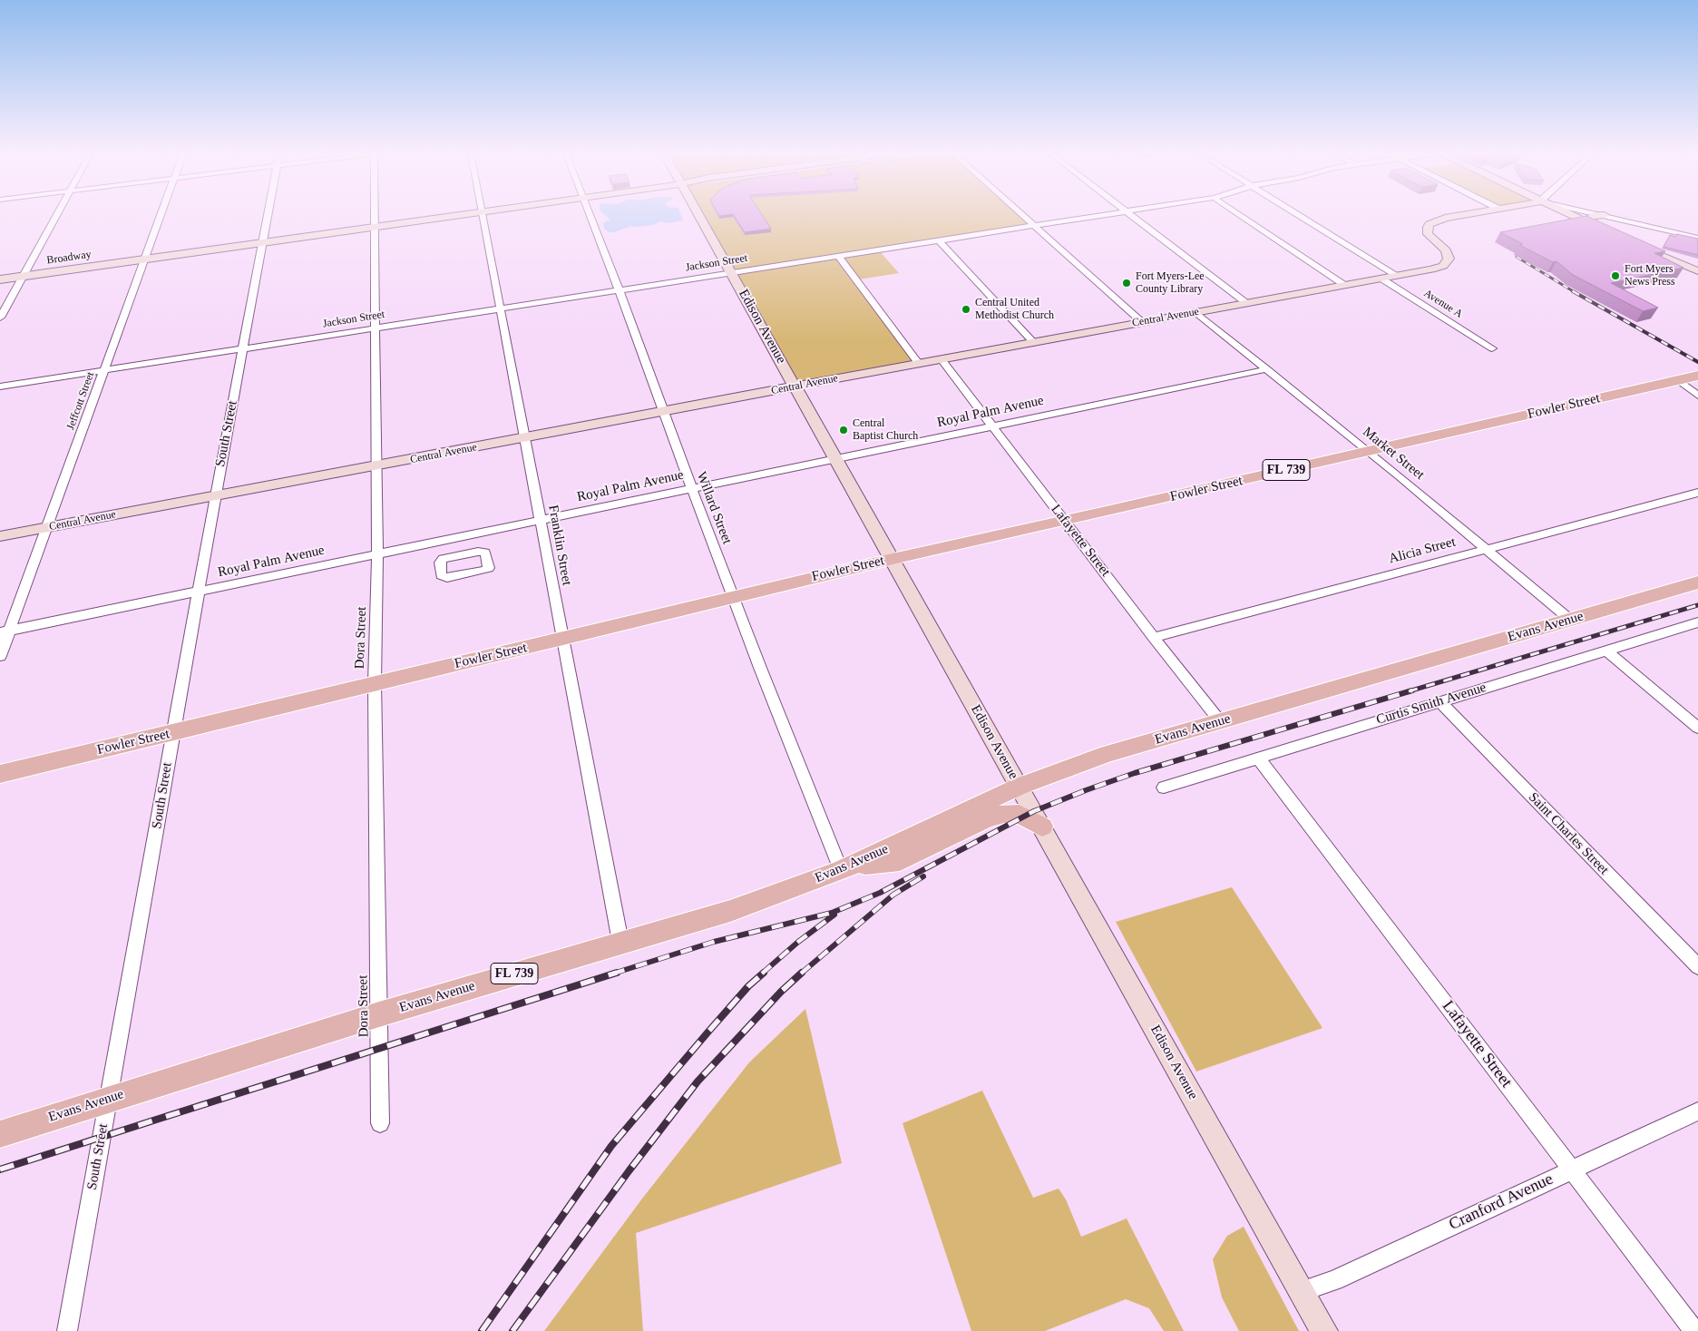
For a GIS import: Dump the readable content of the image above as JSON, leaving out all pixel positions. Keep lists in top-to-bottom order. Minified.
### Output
{"streets":{"main road":["Fowler Street","FL 739","Evans Avenue"],"street":["Broadway","Jackson Street","Avenue A","Central Avenue","Edison Avenue","Jeffcott Street","Royal Palm Avenue","South Street","Market Street","Willard Street","Lafayette Street","Franklin Street","Alicia Street","Dora Street","Curtis Smith Avenue","Saint Charles Street","Cranford Avenue"]},"crossings":[["Broadway","Jeffcott Street"],["Broadway","South Street"],["Broadway","Dora Street"],["Jackson Street","Edison Avenue"],["Jackson Street","Jeffcott Street"],["Jackson Street","South Street"],["Jackson Street","Willard Street"],["Jackson Street","Franklin Street"],["Jackson Street","Dora Street"],["Avenue A","Central Avenue"],["Central Avenue","Edison Avenue"],["Central Avenue","Jeffcott Street"],["Central Avenue","South Street"],["Central Avenue","Market Street"],["Central Avenue","Willard Street"],["Central Avenue","Lafayette Street"],["Central Avenue","Franklin Street"],["Central Avenue","Dora Street"],["Edison Avenue","Fowler Street"],["Edison Avenue","Royal Palm Avenue"],["Edison Avenue","Evans Avenue"],["Edison Avenue","Cranford Avenue"],["Jeffcott Street","Royal Palm Avenue"],["Fowler Street","South Street"],["Fowler Street","Market Street"],["Fowler Street","Willard Street"],["Fowler Street","Lafayette Street"],["Fowler Street","Franklin Street"],["Fowler Street","Dora Street"],["Royal Palm Avenue","South Street"],["Royal Palm Avenue","Market Street"],["Royal Palm Avenue","Willard Street"],["Royal Palm Avenue","Lafayette Street"],["Royal Palm Avenue","Franklin Street"],["Royal Palm Avenue","Dora Street"],["South Street","Evans Avenue"],["Market Street","Alicia Street"],["Market Street","Evans Avenue"],["Willard Street","Evans Avenue"],["Lafayette Street","Alicia Street"],["Lafayette Street","Evans Avenue"],["Lafayette Street","Curtis Smith Avenue"],["Lafayette Street","Cranford Avenue"],["Franklin Street","Evans Avenue"],["Evans Avenue","Dora Street"],["Curtis Smith Avenue","Saint Charles Street"]],"places":["Fort Myers News Press","Fort Myers-Lee County Library","Central United Methodist Church","Central Baptist Church"]}
